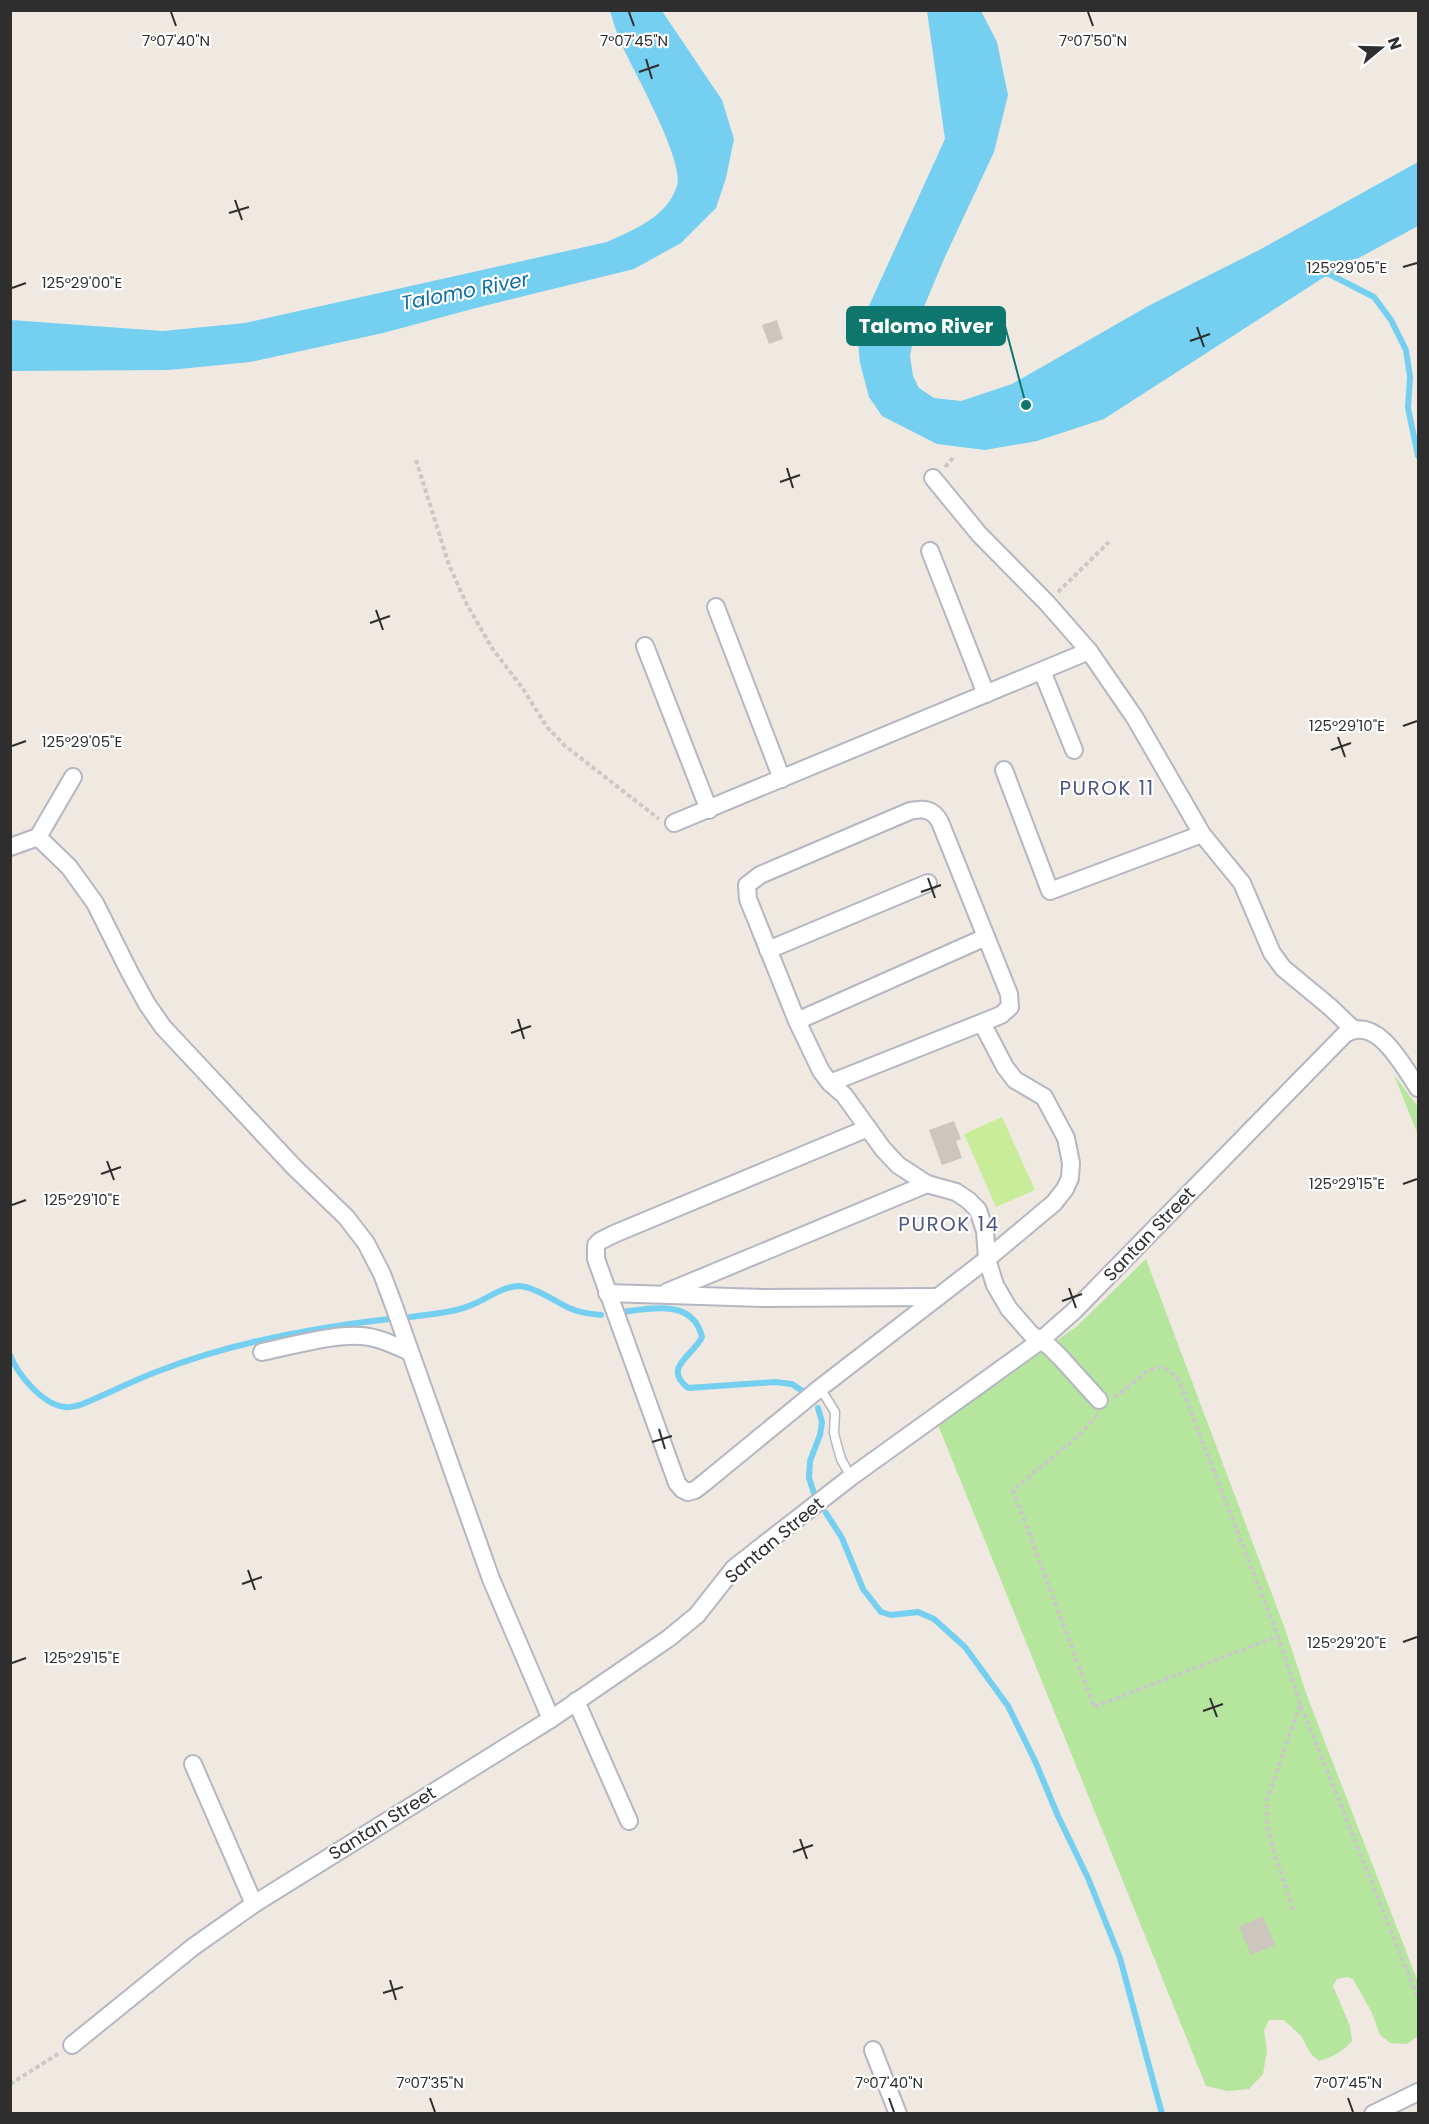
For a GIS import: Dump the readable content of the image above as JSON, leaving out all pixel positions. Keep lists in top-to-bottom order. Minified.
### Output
{"streets":{"street":["Santan Street"]},"districts":["PUROK 11","PUROK 14"],"water":["Talomo River"],"places":["Talomo River"],"north":"right","coordinates":["7°07'50\"N","7°07'40\"N","7°07'45\"N","125°29'05\"E","125°29'00\"E","125°29'10\"E","125°29'15\"E","125°29'20\"E","7°07'35\"N"]}
